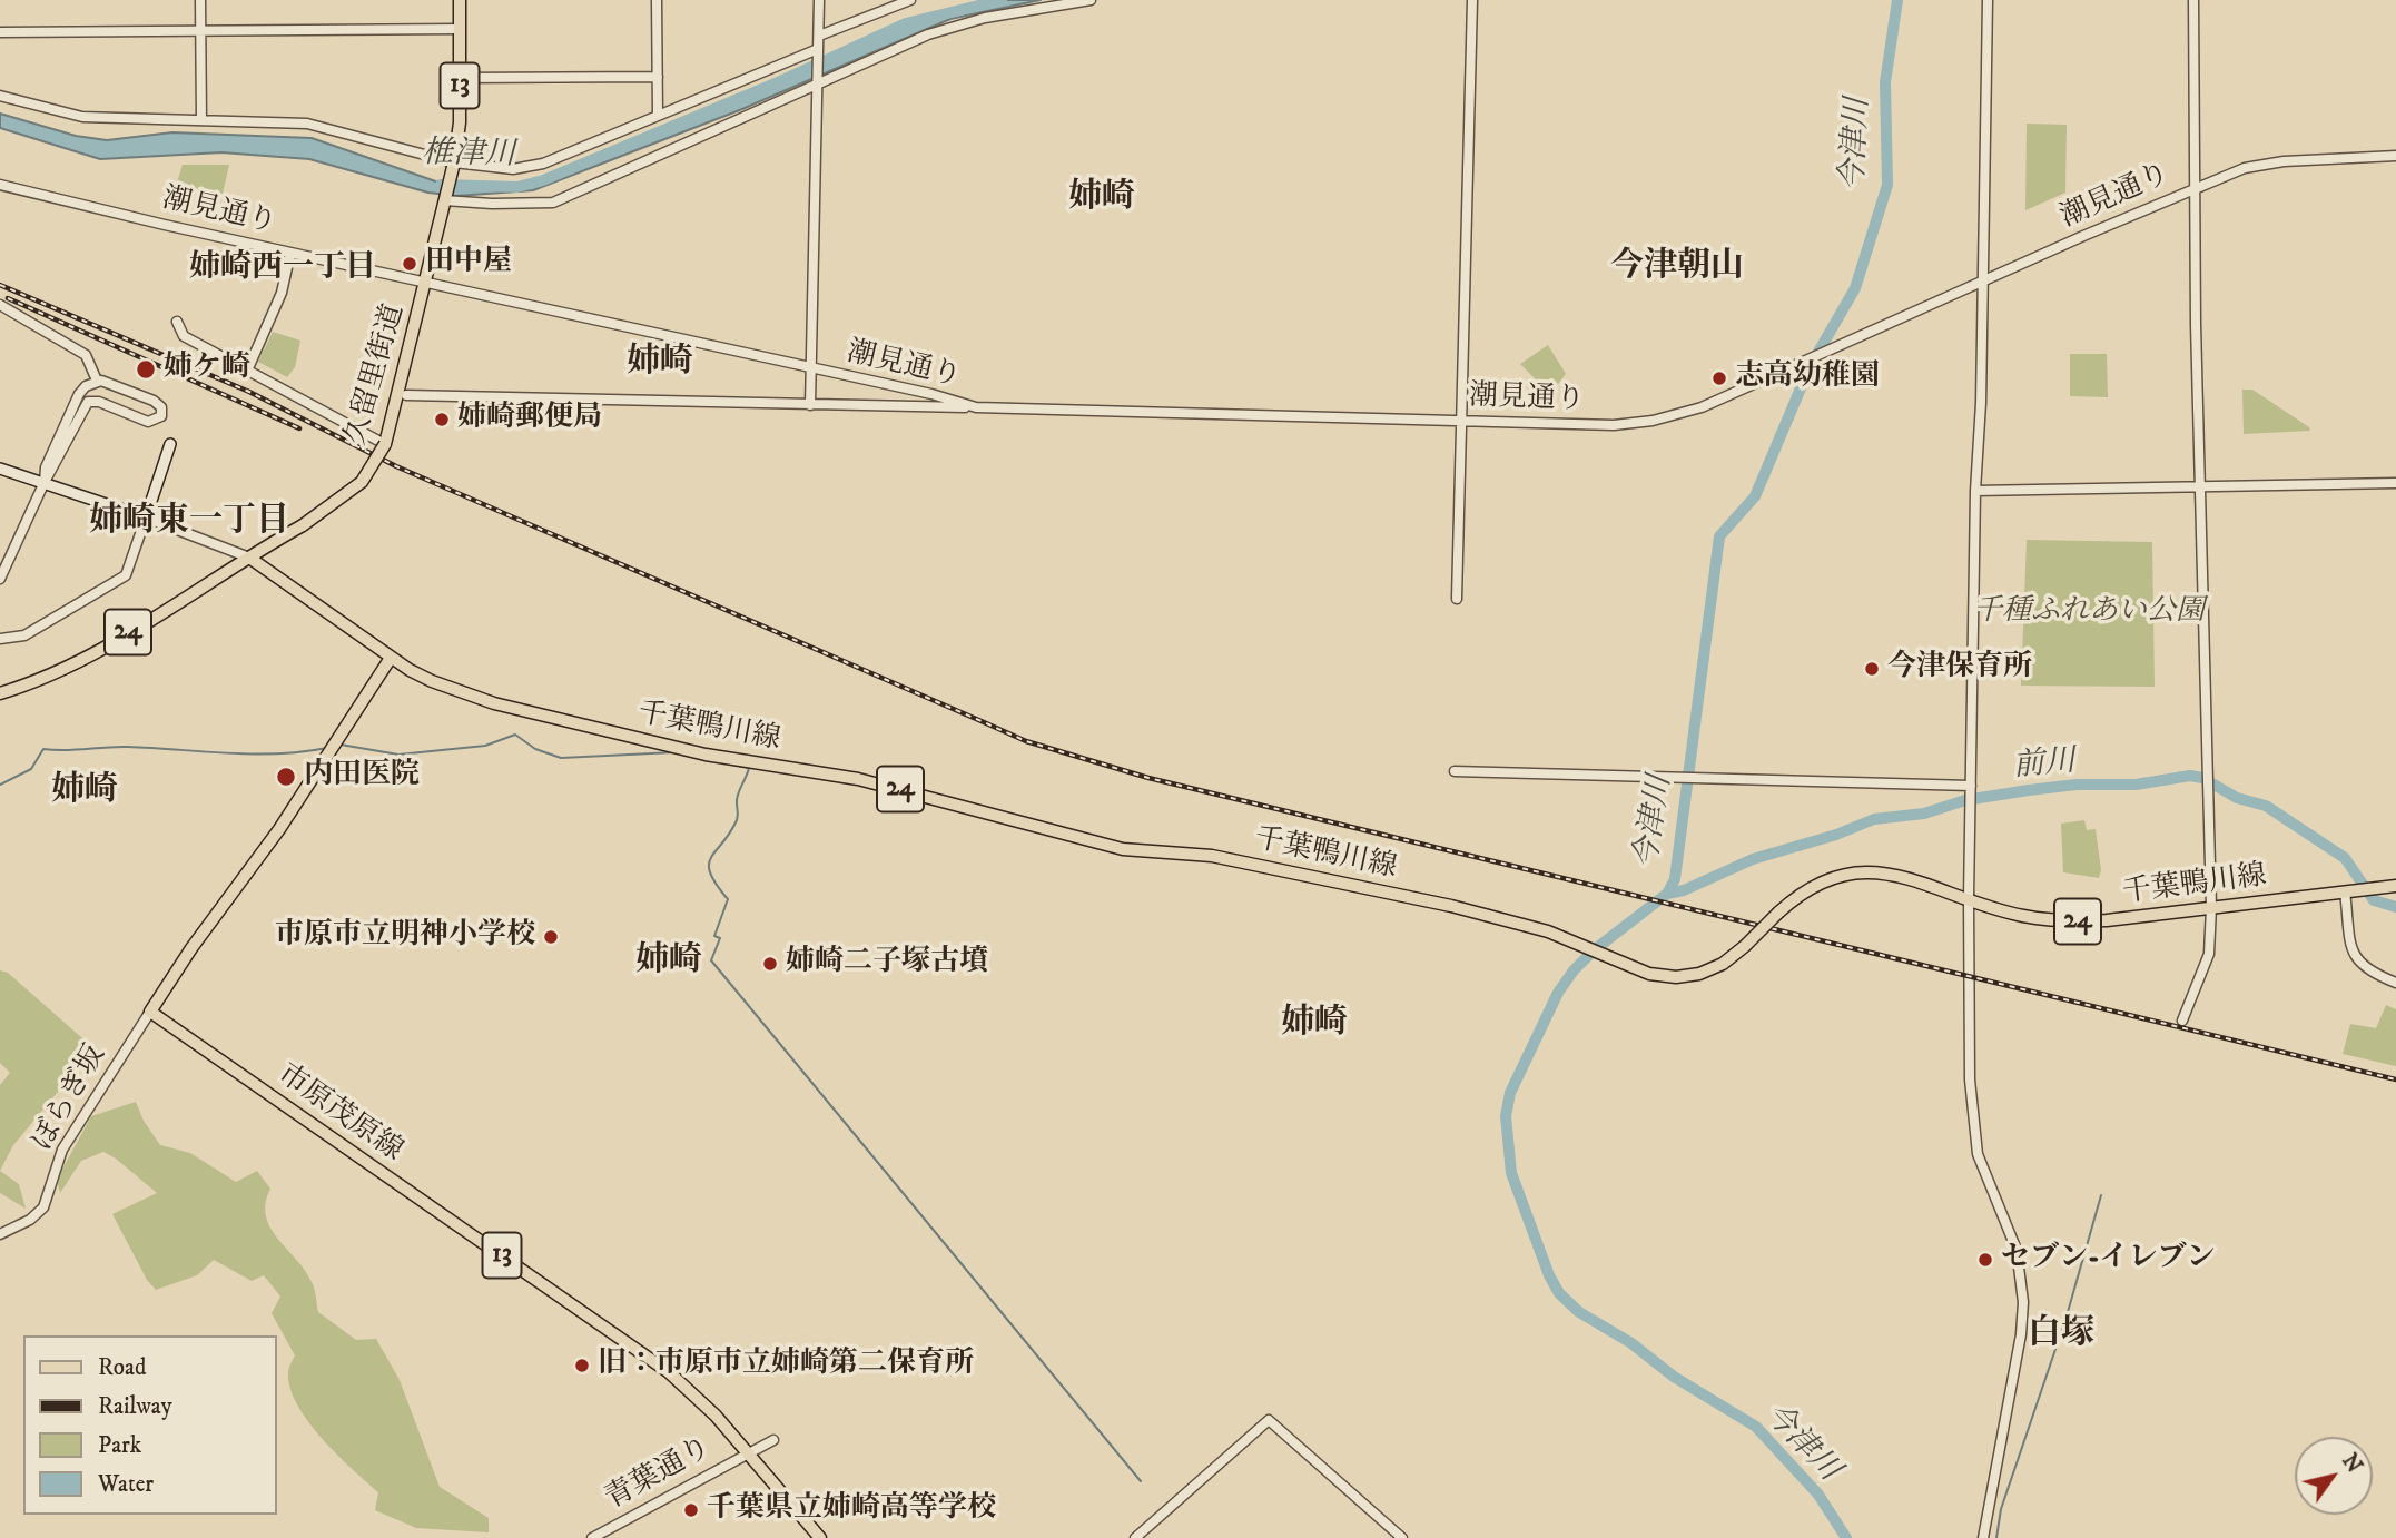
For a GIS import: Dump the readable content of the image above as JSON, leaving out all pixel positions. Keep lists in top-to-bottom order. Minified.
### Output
{"streets":{"main road":["13","久留里街道","24","千葉鴨川線","市原茂原線"],"street":["潮見通り","ぼらぎ坂","青葉通り"]},"crossings":[["潮見通り","久留里街道"],["久留里街道","千葉鴨川線"],["ぼらぎ坂","市原茂原線"],["市原茂原線","青葉通り"]],"districts":["姉崎","今津朝山","姉崎西一丁目","姉崎","姉崎東一丁目","姉崎","姉崎","姉崎","白塚"],"water":["今津川","椎津川","前川"],"parks":["千種ふれあい公園"],"places":["田中屋","姉ケ崎","志高幼稚園","姉崎郵便局","今津保育所","内田医院","市原市立明神小学校","姉崎二子塚古墳","セブン-イレブン","旧：市原市立姉崎第二保育所","千葉県立姉崎高等学校"],"legend":["Road","Railway","Park","Water"],"north":"top right"}
